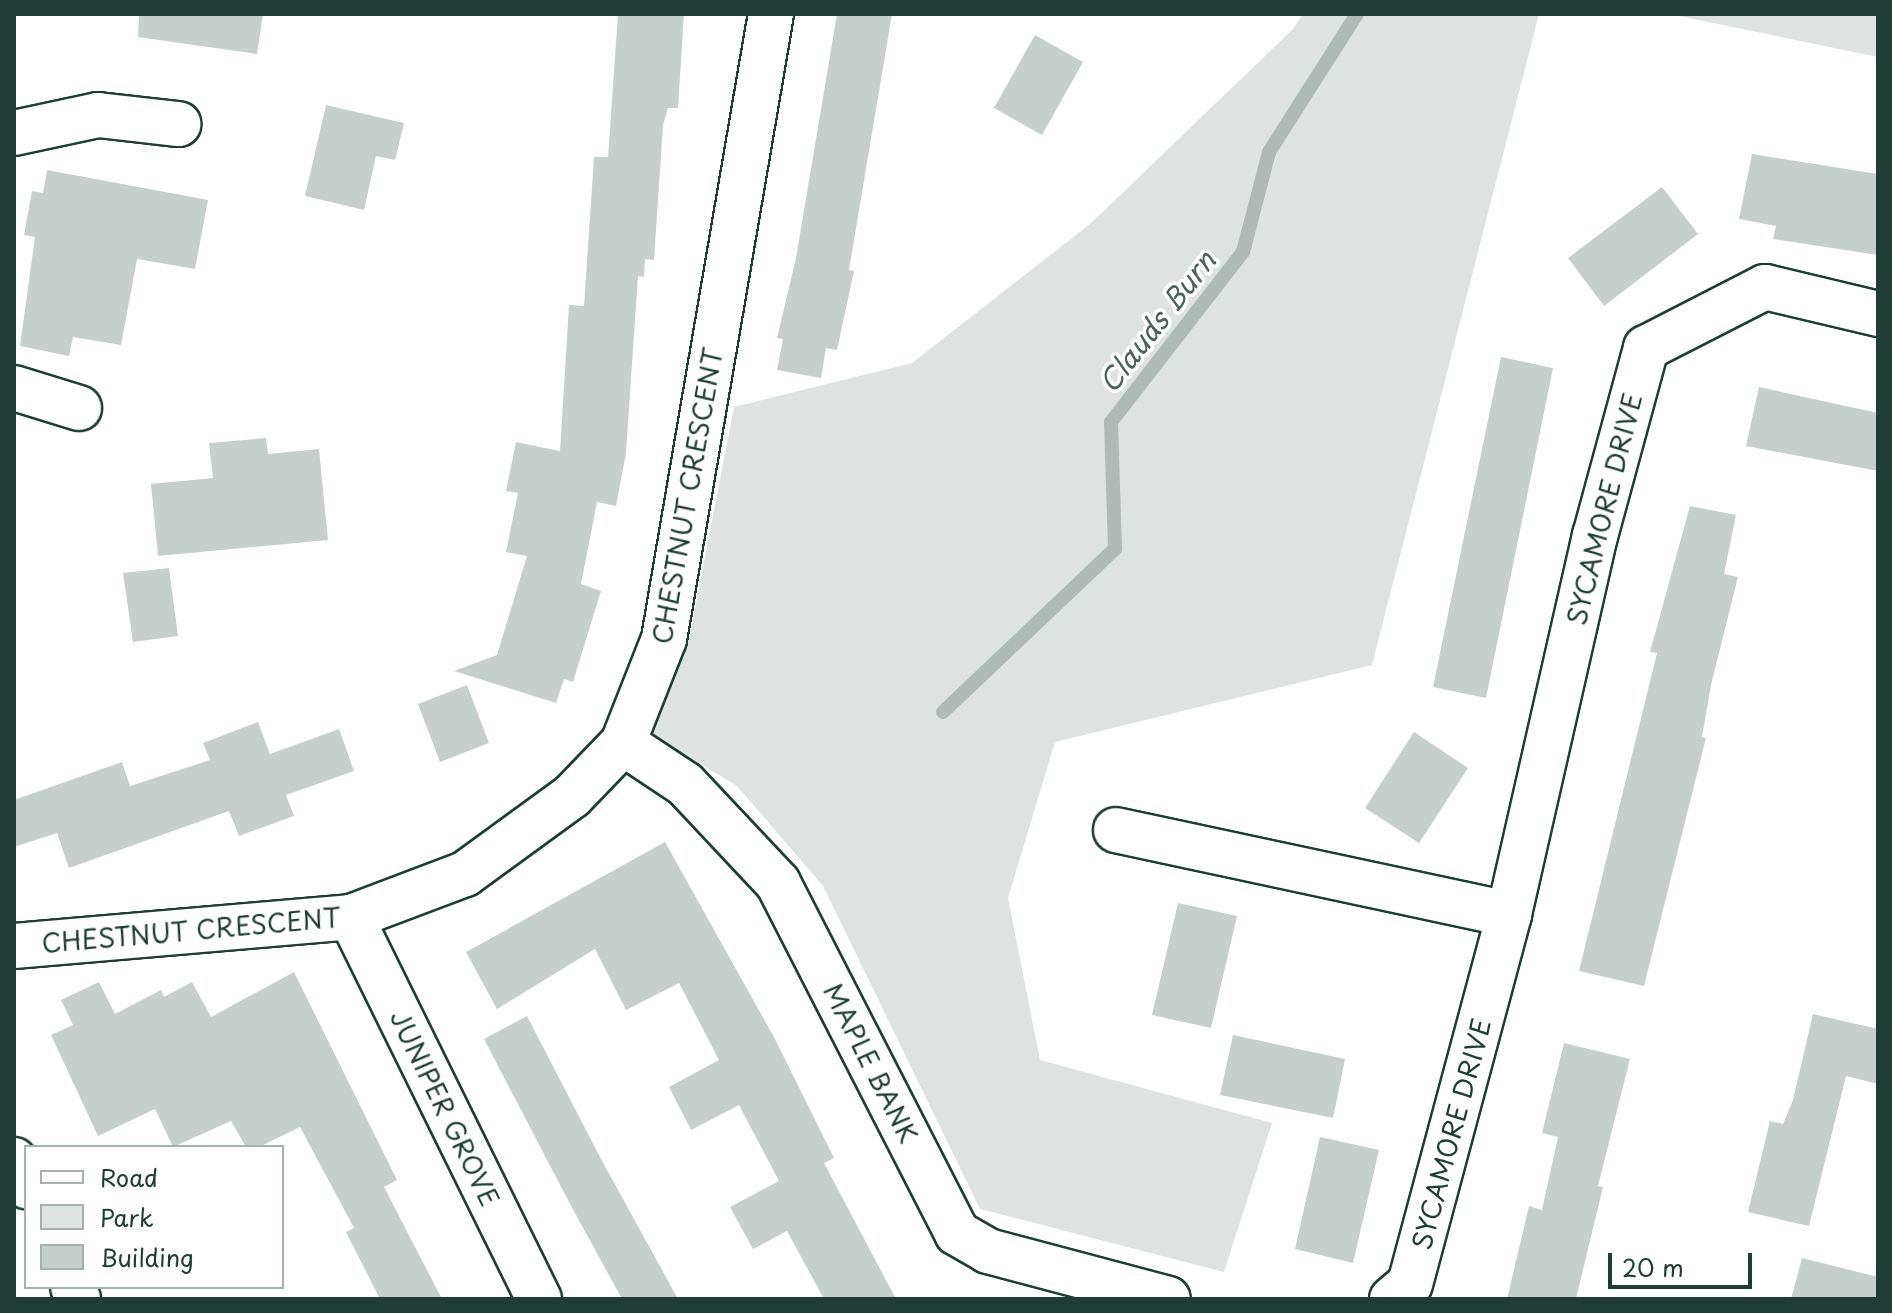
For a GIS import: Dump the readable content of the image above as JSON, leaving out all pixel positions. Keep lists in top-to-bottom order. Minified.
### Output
{"streets":{"street":["CHESTNUT CRESCENT","SYCAMORE DRIVE","MAPLE BANK","JUNIPER GROVE"]},"crossings":[["CHESTNUT CRESCENT","MAPLE BANK"],["CHESTNUT CRESCENT","JUNIPER GROVE"]],"water":["Clauds Burn"],"legend":["Road","Park","Building"],"scale_bar":"20 m"}
